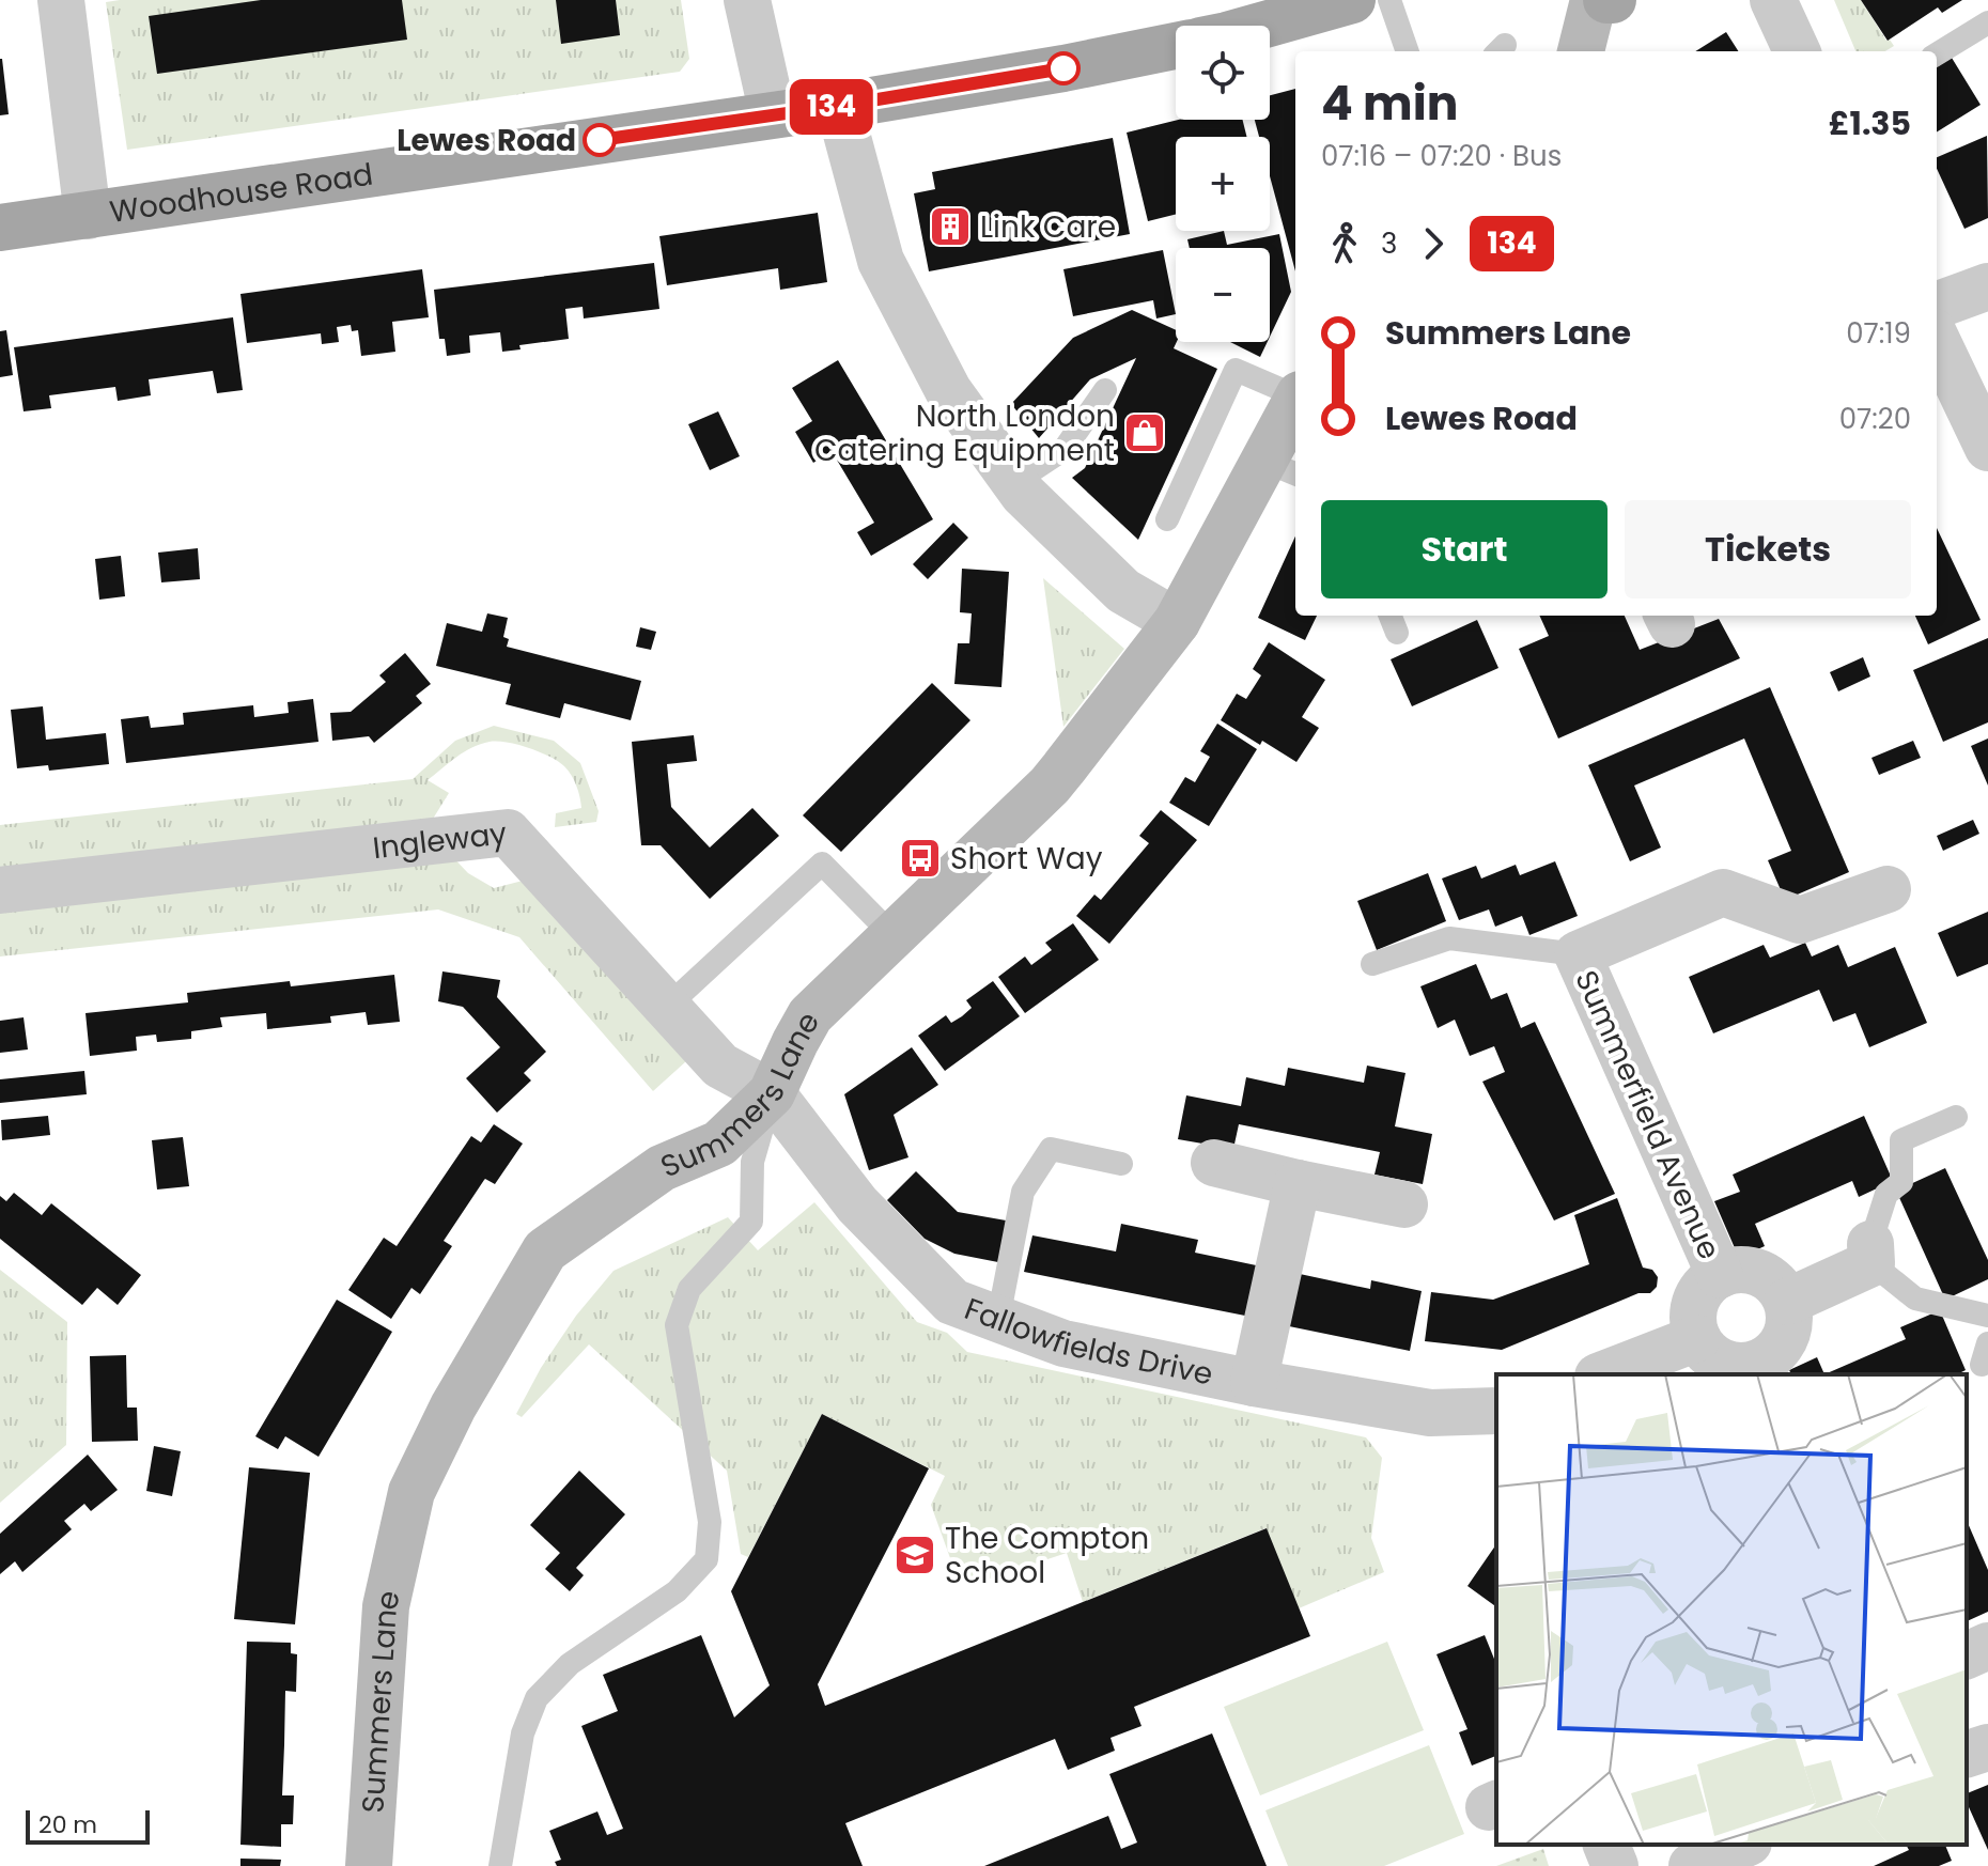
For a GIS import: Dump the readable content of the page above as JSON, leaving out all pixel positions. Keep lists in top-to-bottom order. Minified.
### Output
{"streets":{"main road":["Woodhouse Road"],"street":["Ingleway","Summers Lane","Summerfield Avenue","Fallowfields Drive"]},"crossings":[["Ingleway","Summers Lane"],["Ingleway","Fallowfields Drive"],["Summers Lane","Fallowfields Drive"]],"places":{"other":["Lewes Road"],"building":["Link Care"],"shop":["North London Catering Equipment"],"bus stop":["Short Way"],"school or university":["The Compton School"]},"lines":["bus line 134"],"scale_bar":"20 m","page":{"on_map":"134","map_buttons":["+","−"],"heading":["4 min","07:16 – 07:20 · Bus","£1.35"],"legs":["3","134"],"list":[{"name":"Summers Lane","value":"07:19"},{"name":"Lewes Road","value":"07:20"}],"buttons":["Start","Tickets"],"scale":"20 m"}}
